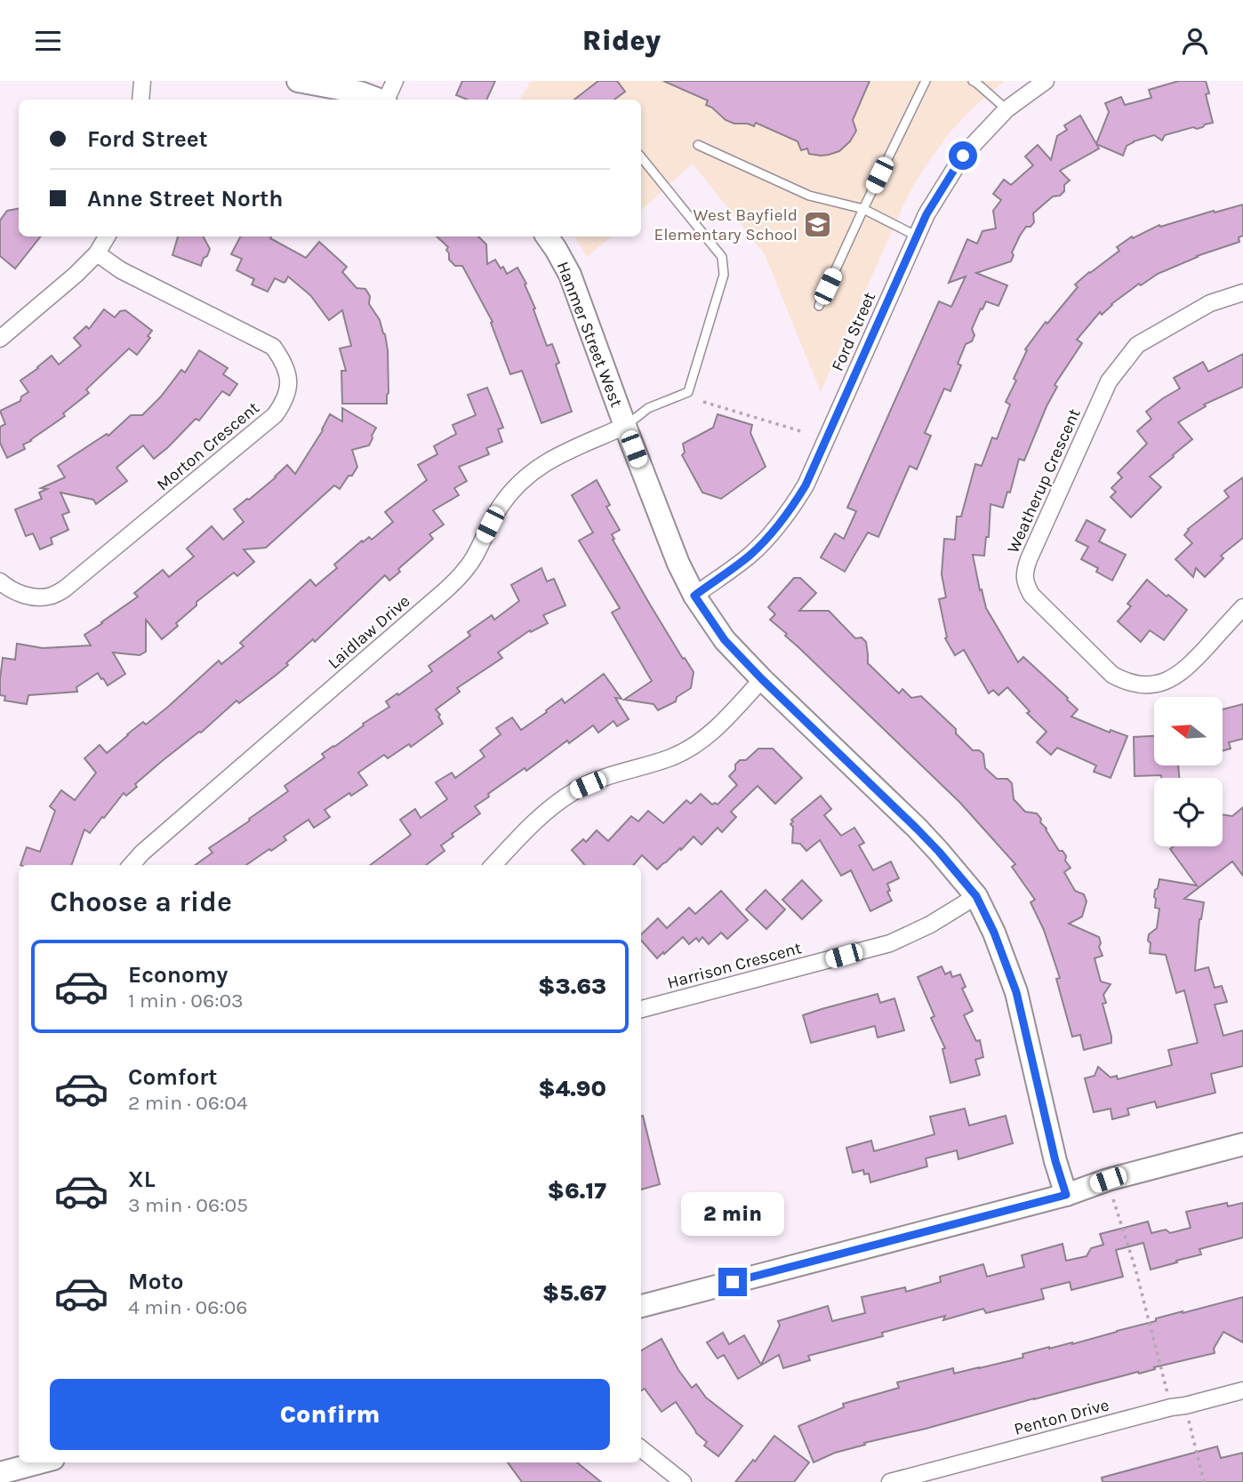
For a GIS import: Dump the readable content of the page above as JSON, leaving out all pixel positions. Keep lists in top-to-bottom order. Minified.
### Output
{"streets":{"street":["Ford Street","Hanmer Street West","Morton Crescent","Weatherup Crescent","Laidlaw Drive","Harrison Crescent","Penton Drive"]},"crossings":[["Ford Street","Hanmer Street West"],["Hanmer Street West","Laidlaw Drive"],["Hanmer Street West","Harrison Crescent"]],"places":{"school or university":["West Bayfield Elementary School"]},"north":"left","page":{"header":"Ridey","banner":["Ford Street","Anne Street North"],"heading":"Choose a ride","list":[{"name":"Economy","note":"1 min · 06:03","value":"$3.63"},{"name":"Comfort","note":"2 min · 06:04","value":"$4.90"},{"name":"XL","note":"3 min · 06:05","value":"$6.17"},{"name":"Moto","note":"4 min · 06:06","value":"$5.67"}],"bubble":"2 min","buttons":"Confirm"}}
